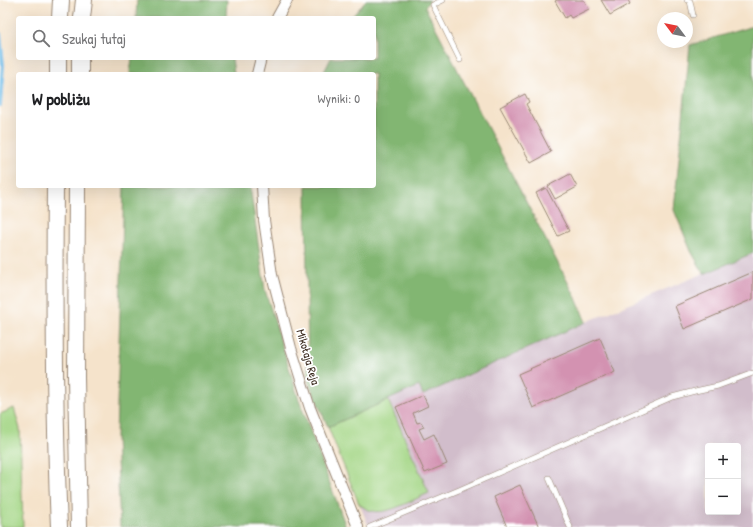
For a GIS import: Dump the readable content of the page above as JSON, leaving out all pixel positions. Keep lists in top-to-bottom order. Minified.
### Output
{"streets":{"street":["Mikołaja Reja"]},"north":"top left","page":{"search":"Szukaj tutaj","heading":["W pobliżu","Wyniki: 0"],"map_buttons":["+","−"]}}
